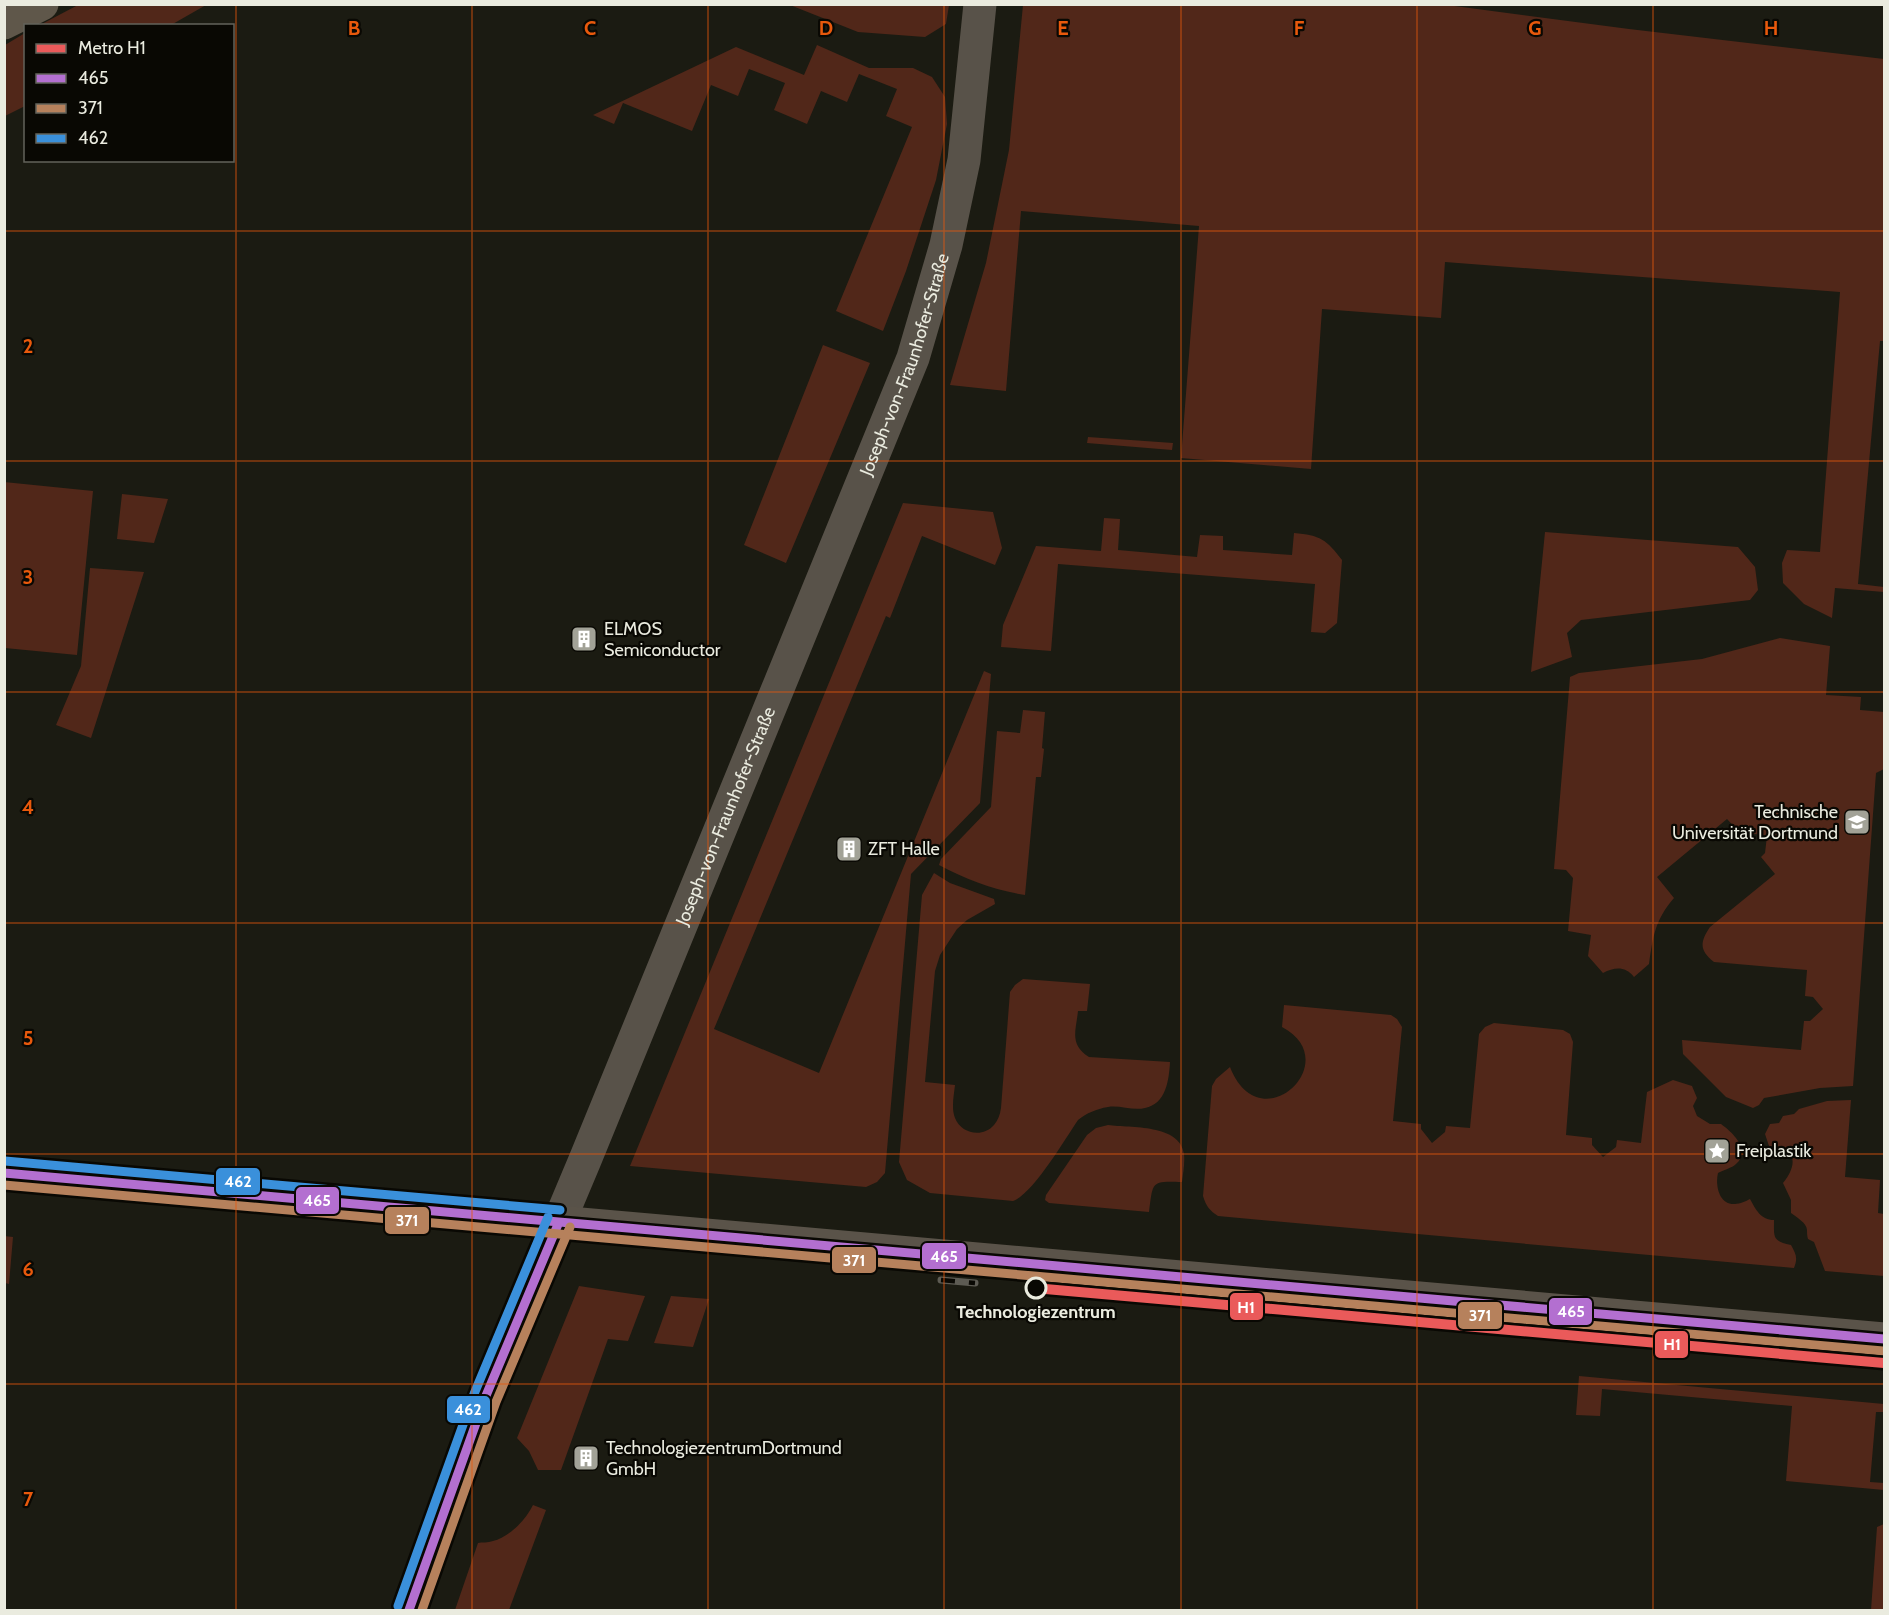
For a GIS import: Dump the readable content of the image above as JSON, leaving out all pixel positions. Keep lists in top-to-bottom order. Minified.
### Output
{"streets":{"street":["Joseph-von-Fraunhofer-Straße"]},"places":{"building":["ELMOS Semiconductor","ZFT Halle","TechnologiezentrumDortmund GmbH"],"school or university":["Technische Universität Dortmund"],"place":["Freiplastik"],"other":["Technologiezentrum"]},"lines":["transit line 462","transit line 465","transit line 371","metro line H1"],"legend":["Metro H1","465","371","462"],"grid":{"columns":["B","C","D","E","F","G","H"],"rows":["2","3","4","5","6","7"]}}
